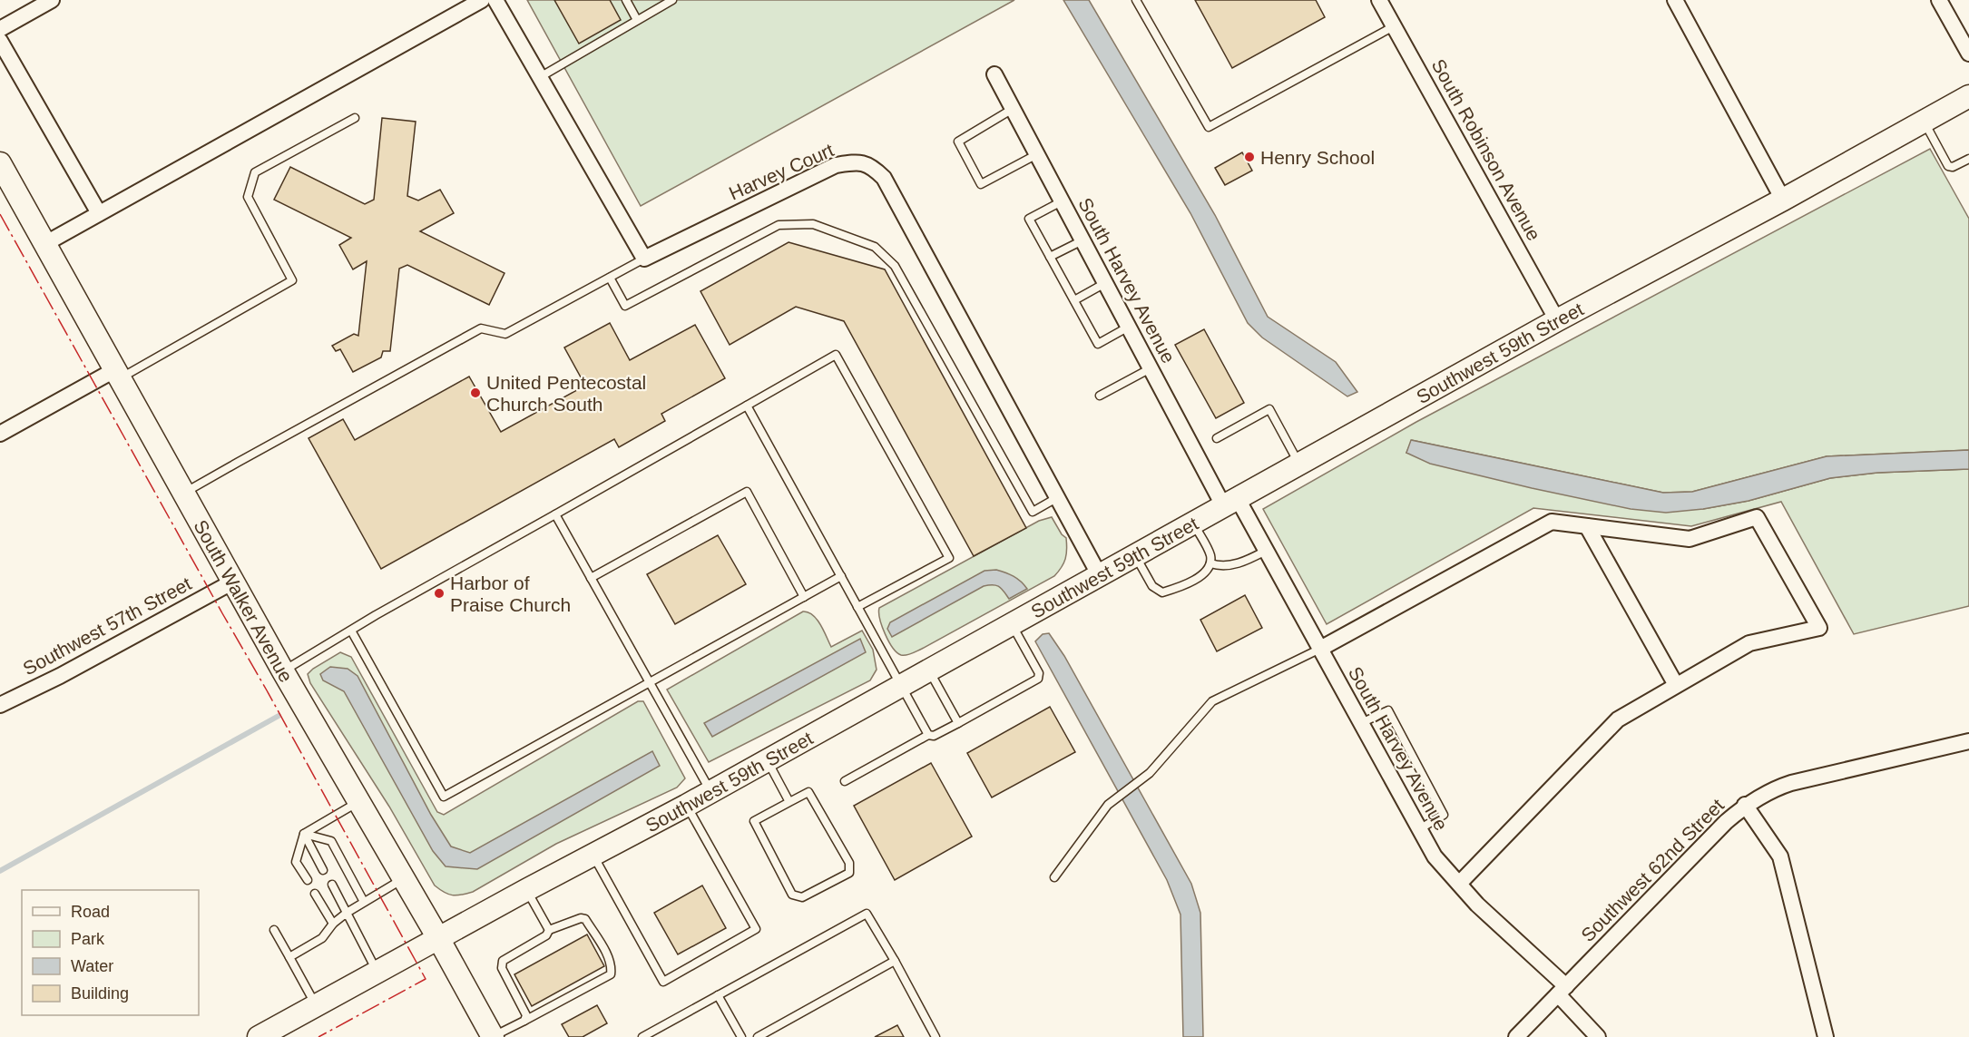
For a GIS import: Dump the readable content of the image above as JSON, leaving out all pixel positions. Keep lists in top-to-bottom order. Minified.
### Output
{"streets":{"main road":["Southwest 59th Street","South Walker Avenue"],"street":["South Robinson Avenue","Harvey Court","South Harvey Avenue","Southwest 57th Street","Southwest 62nd Street"]},"crossings":[["South Robinson Avenue","Southwest 59th Street"],["Harvey Court","Southwest 59th Street"],["South Harvey Avenue","Southwest 59th Street"],["South Harvey Avenue","Southwest 62nd Street"],["Southwest 59th Street","South Walker Avenue"],["South Walker Avenue","Southwest 57th Street"]],"places":["Henry School","United Pentecostal Church South","Harbor of Praise Church"],"legend":["Road","Park","Water","Building"]}
